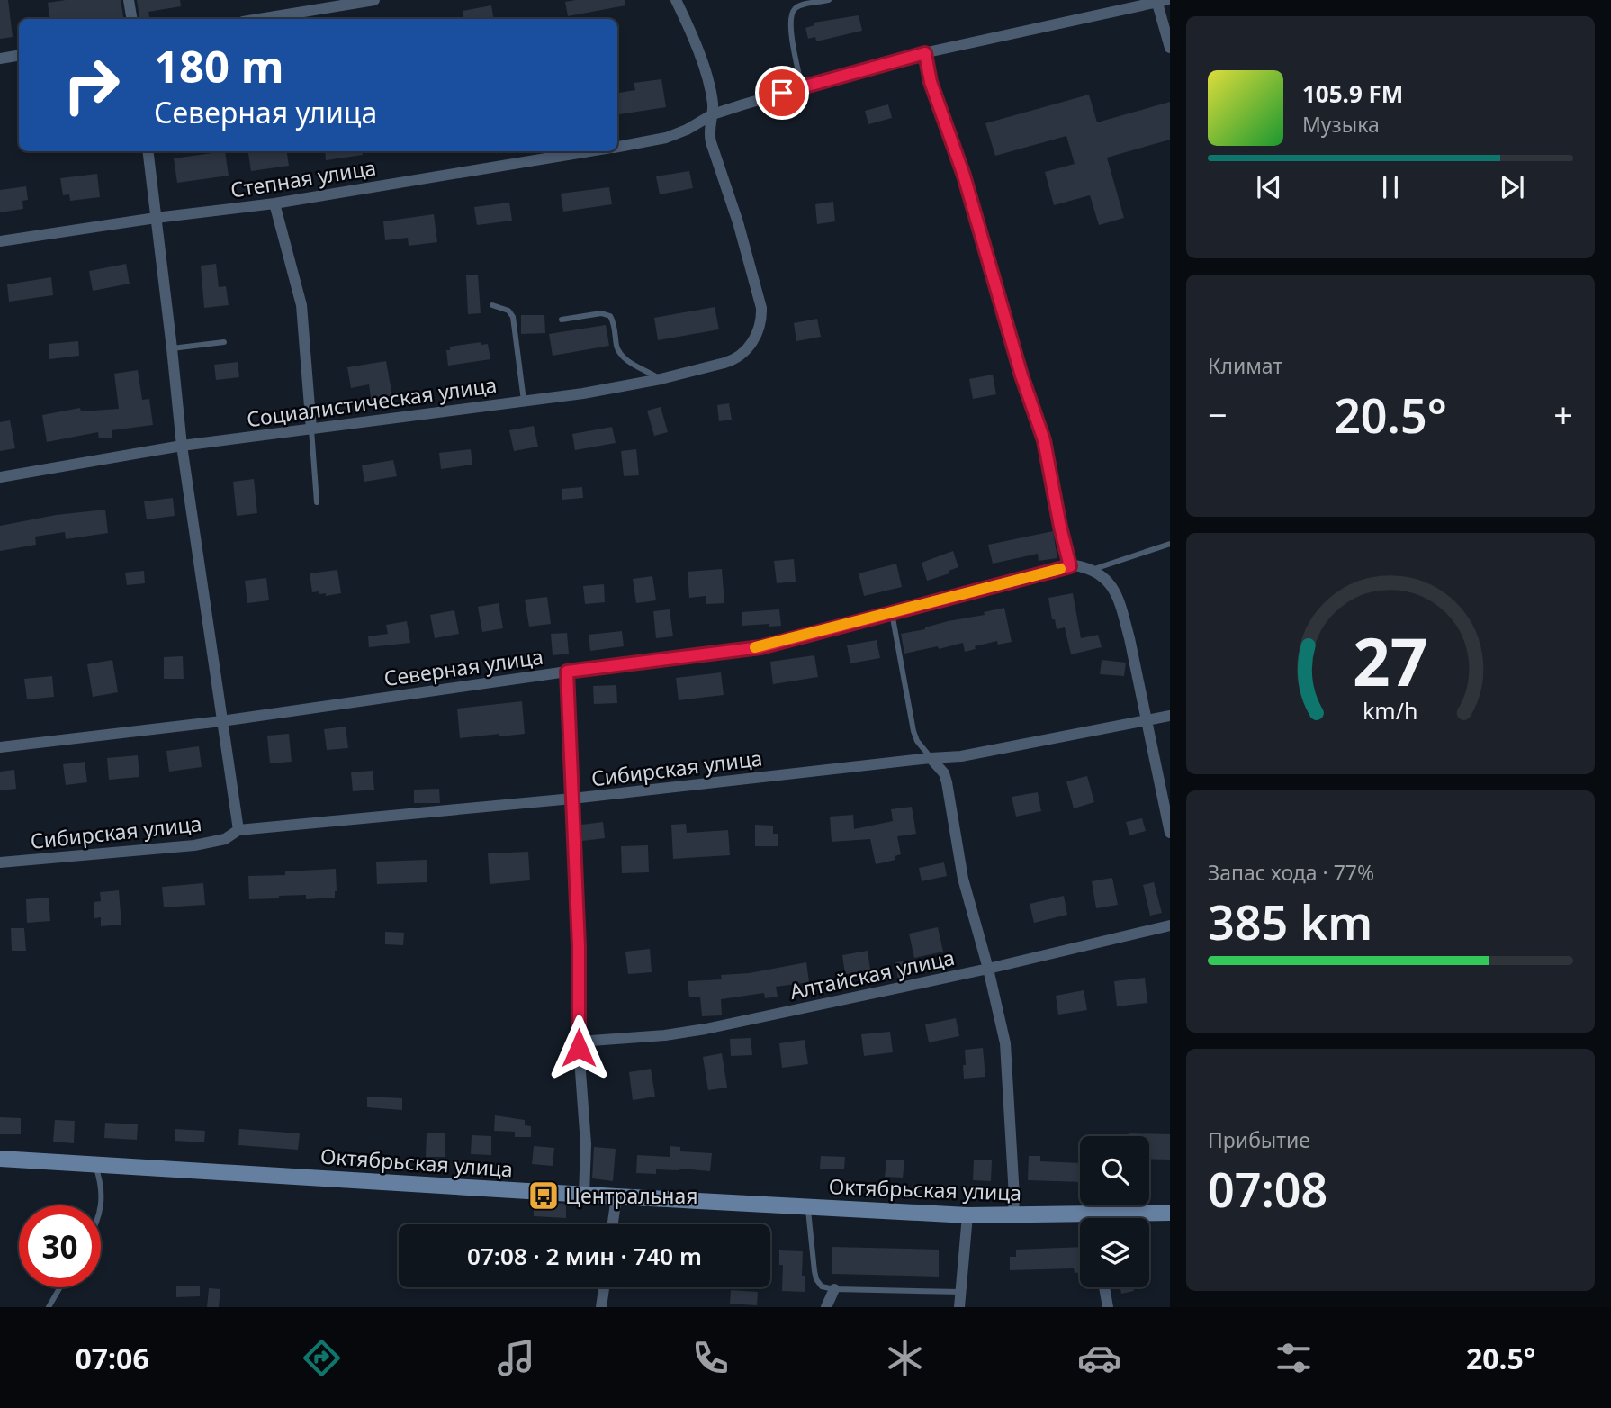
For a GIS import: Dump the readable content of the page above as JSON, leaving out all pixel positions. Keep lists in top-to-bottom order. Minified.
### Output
{"streets":{"street":["Степная улица","Социалистическая улица","Северная улица","Сибирская улица","Алтайская улица","Октябрьская улица"]},"crossings":[["Степная улица","Социалистическая улица"]],"places":{"bus stop":["Центральная"]},"page":{"turn":["180 m","Северная улица"],"song":["105.9 FM","Музыка"],"tile":["Климат",["Запас хода · 77%","385 km"],["Прибытие","07:08"]],"heat":["−","20.5°","+"],"limit":"30","trip":"07:08 · 2 мин · 740 m","tabs":["07:06","20.5°"],"gauge":["27","km/h"]}}
